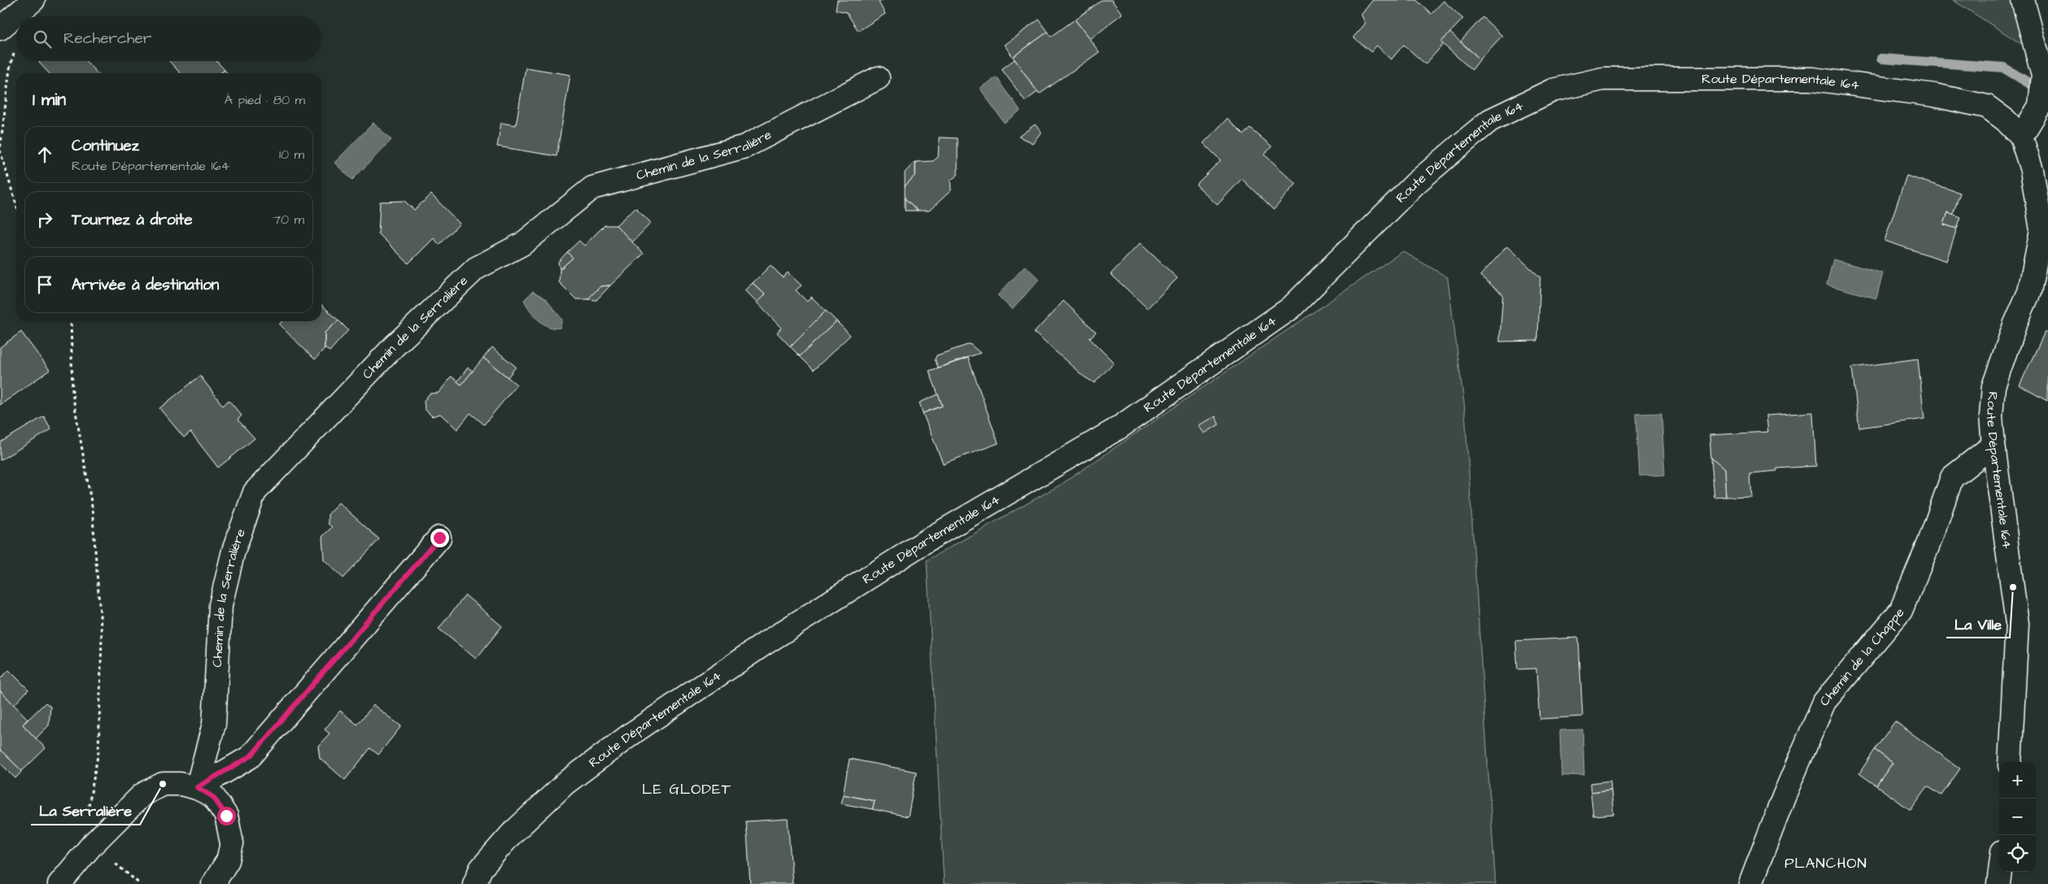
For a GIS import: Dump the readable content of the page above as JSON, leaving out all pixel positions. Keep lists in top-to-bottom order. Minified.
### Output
{"streets":{"street":["Route Départementale 164","Chemin de la Serralière","Chemin de la Chappe"]},"crossings":[["Route Départementale 164","Chemin de la Chappe"]],"districts":["LE GLODET","PLANCHON"],"places":["La Ville","La Serralière"],"page":{"search":"Rechercher","heading":["1 min","À pied · 80 m"],"list":[["Continuez","Route Départementale 164","10 m"],["Tournez à droite","70 m"],"Arrivée à destination"],"map_buttons":["+","−"]}}
